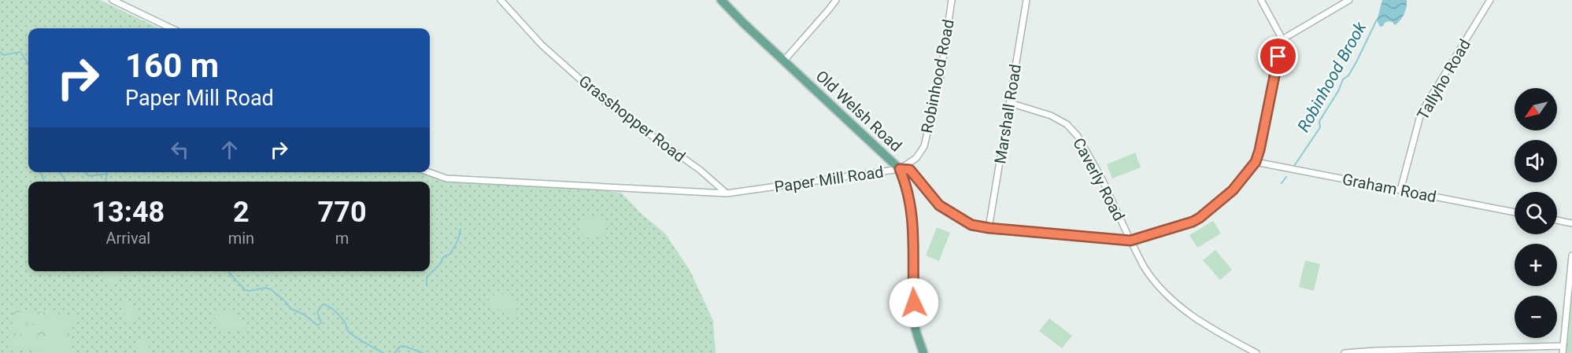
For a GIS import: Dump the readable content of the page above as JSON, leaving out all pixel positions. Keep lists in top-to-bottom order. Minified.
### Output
{"streets":{"main road":["Old Welsh Road"],"street":["Robinhood Road","Tallyho Road","Marshall Road","Grasshopper Road","Paper Mill Road","Caverly Road","Graham Road"]},"crossings":[["Robinhood Road","Old Welsh Road"],["Robinhood Road","Paper Mill Road"],["Tallyho Road","Graham Road"],["Old Welsh Road","Paper Mill Road"],["Marshall Road","Paper Mill Road"],["Marshall Road","Caverly Road"],["Grasshopper Road","Paper Mill Road"],["Paper Mill Road","Caverly Road"]],"water":["Robinhood Brook"],"north":"bottom left","page":{"turn":["160 m","Paper Mill Road"],"map_buttons":["+","−"],"eta":["13:48","Arrival","2","min","770","m"]}}
